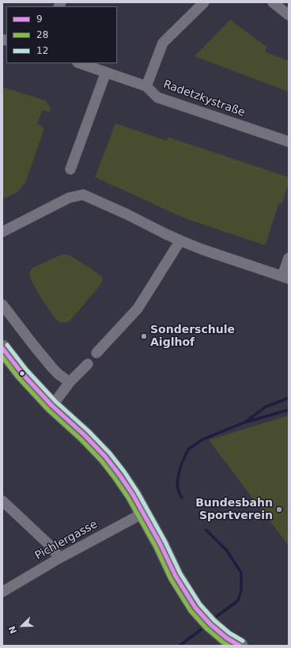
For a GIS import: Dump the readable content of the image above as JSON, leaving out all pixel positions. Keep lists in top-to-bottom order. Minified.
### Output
{"streets":{"street":["Radetzkystraße","Pichlergasse"]},"places":["Sonderschule Aiglhof","Bundesbahn Sportverein"],"lines":["transit line 12","transit line 9","transit line 28"],"legend":["9","28","12"],"north":"bottom left"}
